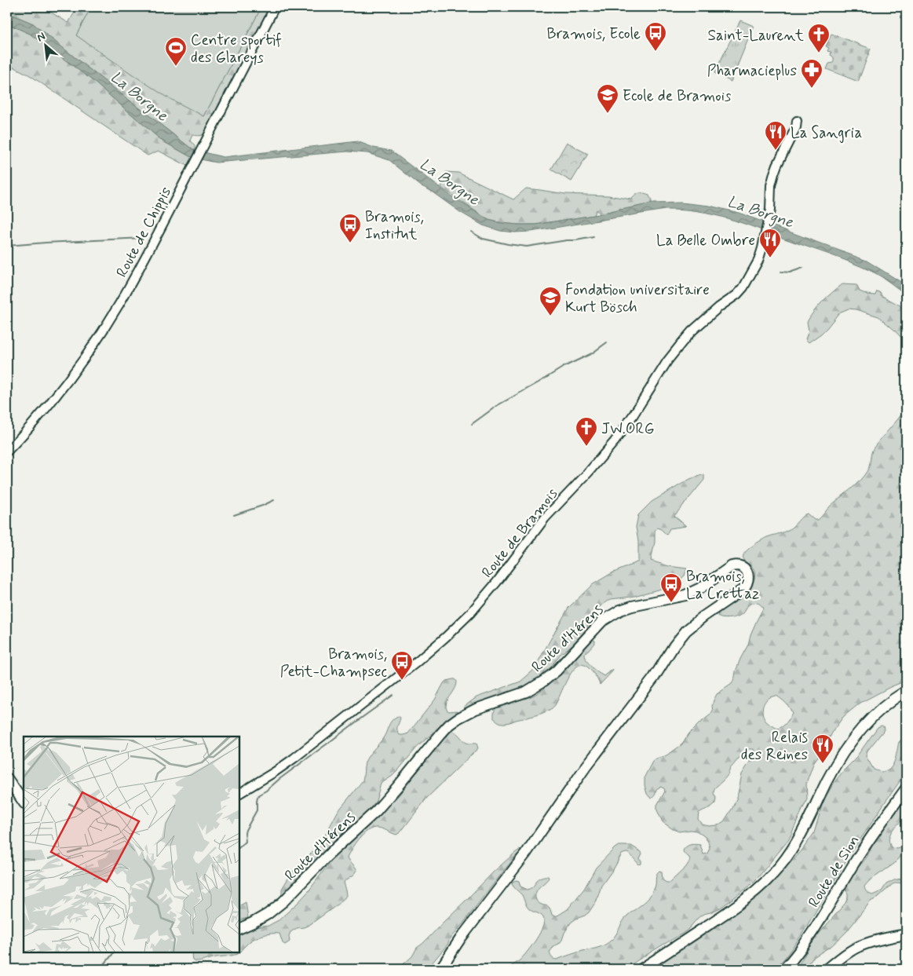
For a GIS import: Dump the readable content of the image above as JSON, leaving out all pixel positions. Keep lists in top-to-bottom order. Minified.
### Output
{"streets":{"main road":["Route d'Hérens","Route de Sion"],"street":["Route de Chippis","Route de Bramois"]},"water":["La Borgne"],"places":{"bus stop":["Bramois, Ecole","Bramois, Institut","Bramois, La Crettaz","Bramois, Petit-Champsec"],"church":["Saint-Laurent","JW.ORG"],"sports":["Centre sportif des Glareys"],"pharmacy":["Pharmacieplus"],"school or university":["Ecole de Bramois","Fondation universitaire Kurt Bösch"],"restaurant":["La Sangria","La Belle Ombre","Relais des Reines"]},"north":"top left"}
